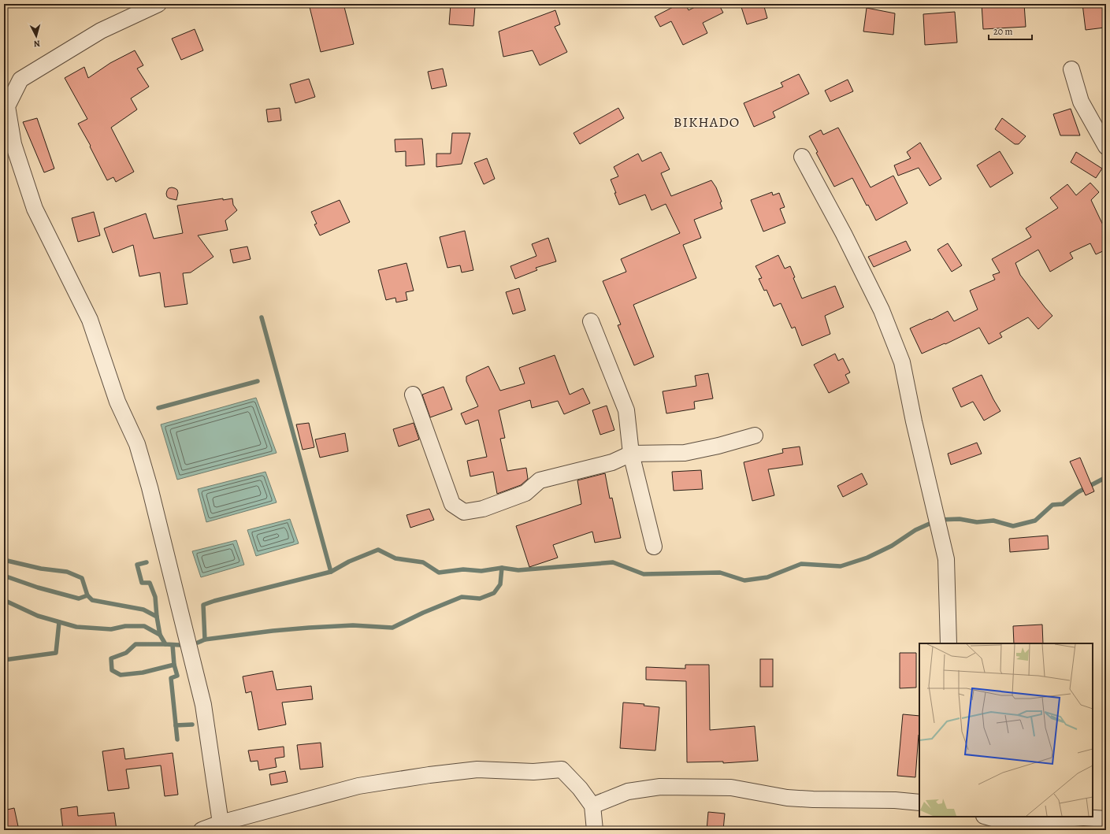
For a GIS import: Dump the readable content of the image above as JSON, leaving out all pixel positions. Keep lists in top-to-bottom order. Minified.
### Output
{"districts":["BIKHADO"],"scale_bar":"20 m","north":"bottom"}
